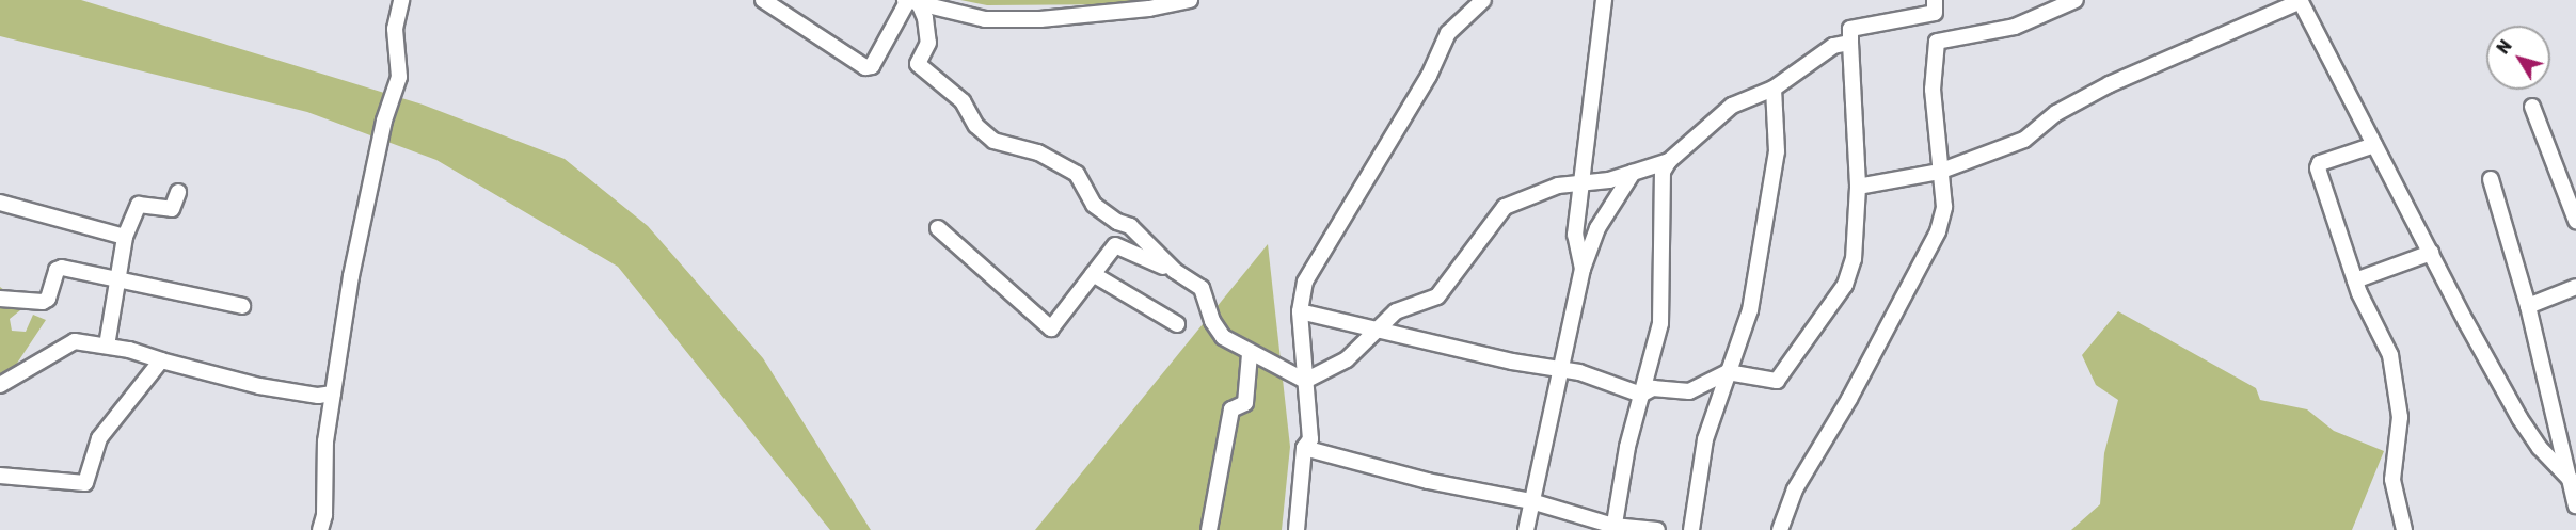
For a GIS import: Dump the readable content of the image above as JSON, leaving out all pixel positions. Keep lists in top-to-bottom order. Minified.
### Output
{"north":"top left"}
